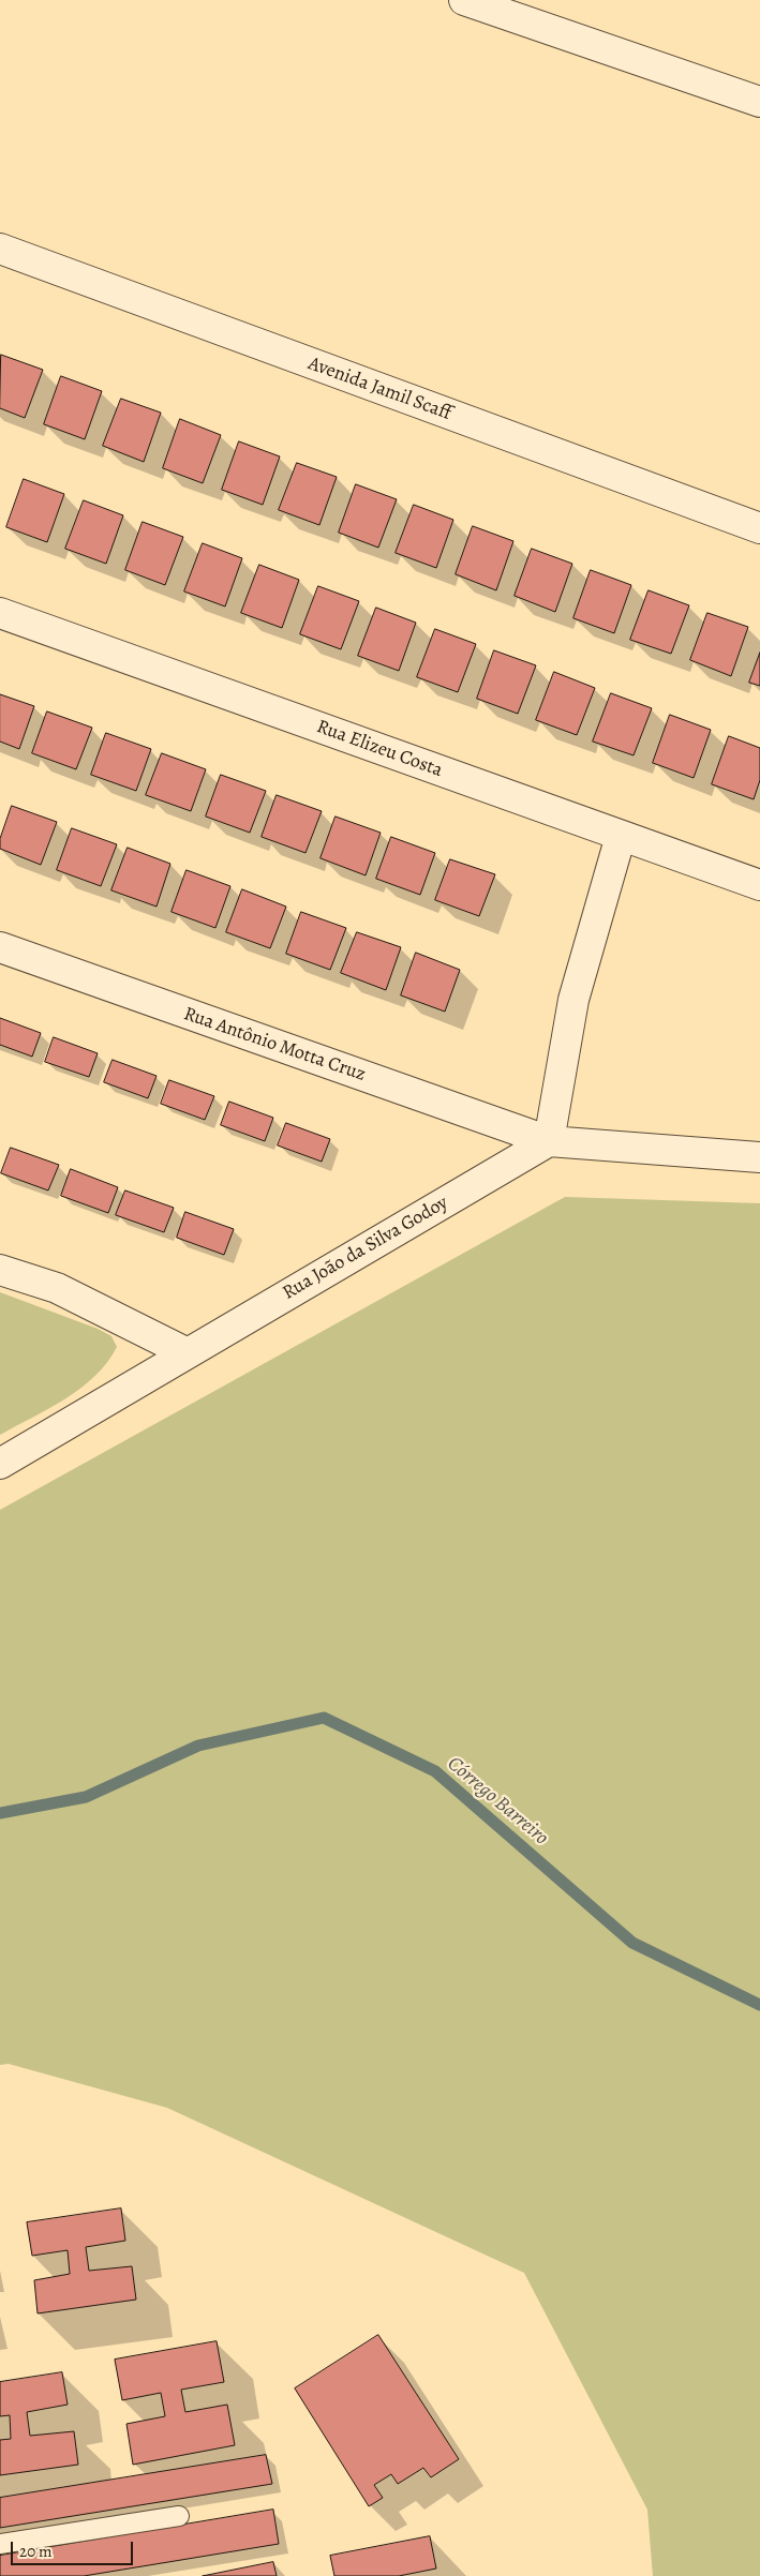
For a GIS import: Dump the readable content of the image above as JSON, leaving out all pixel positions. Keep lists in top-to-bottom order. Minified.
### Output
{"streets":{"street":["Avenida Jamil Scaff","Rua Elizeu Costa","Rua Antônio Motta Cruz","Rua João da Silva Godoy"]},"crossings":[["Rua Antônio Motta Cruz","Rua João da Silva Godoy"]],"water":["Córrego Barreiro"],"scale_bar":"20 m"}
